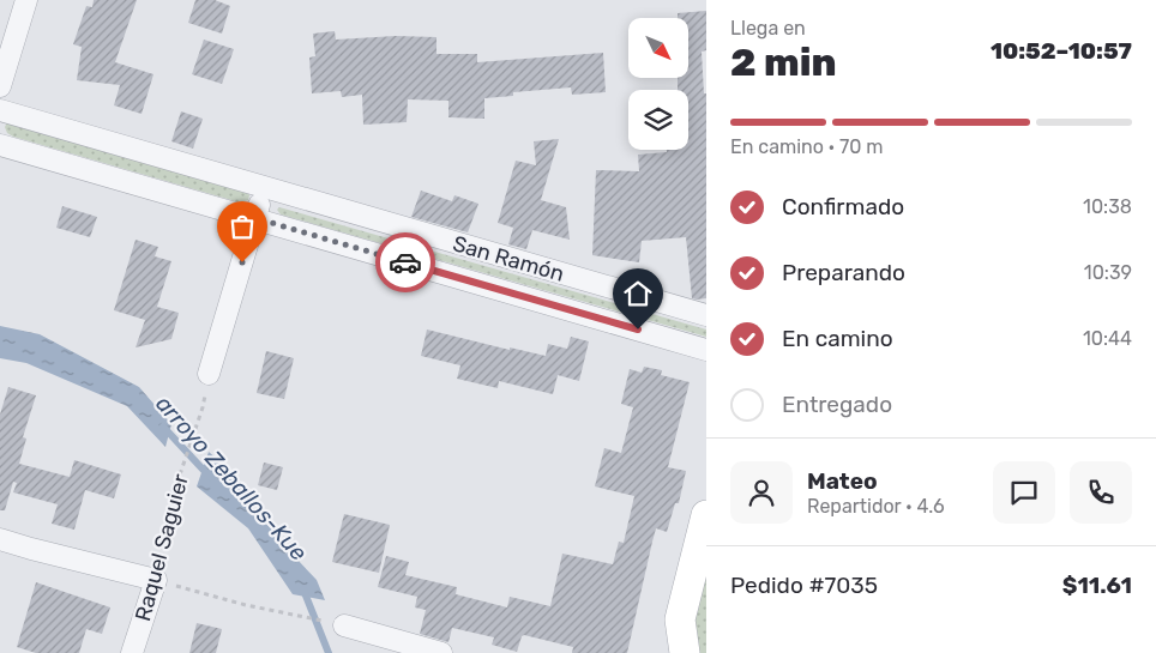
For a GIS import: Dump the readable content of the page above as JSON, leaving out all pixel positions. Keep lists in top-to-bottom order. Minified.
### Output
{"streets":{"street":["San Ramón","Raquel Saguier"]},"water":["arroyo Zeballos-Kue"],"north":"bottom right","page":{"heading":["2 min","Llega en","10:52–10:57"],"panel":["Mateo","Repartidor · 4.6","Pedido #7035","$11.61"],"bar":"En camino · 70 m","list":[["Confirmado","10:38"],["Preparando","10:39"],["En camino","10:44"],"Entregado"]}}
